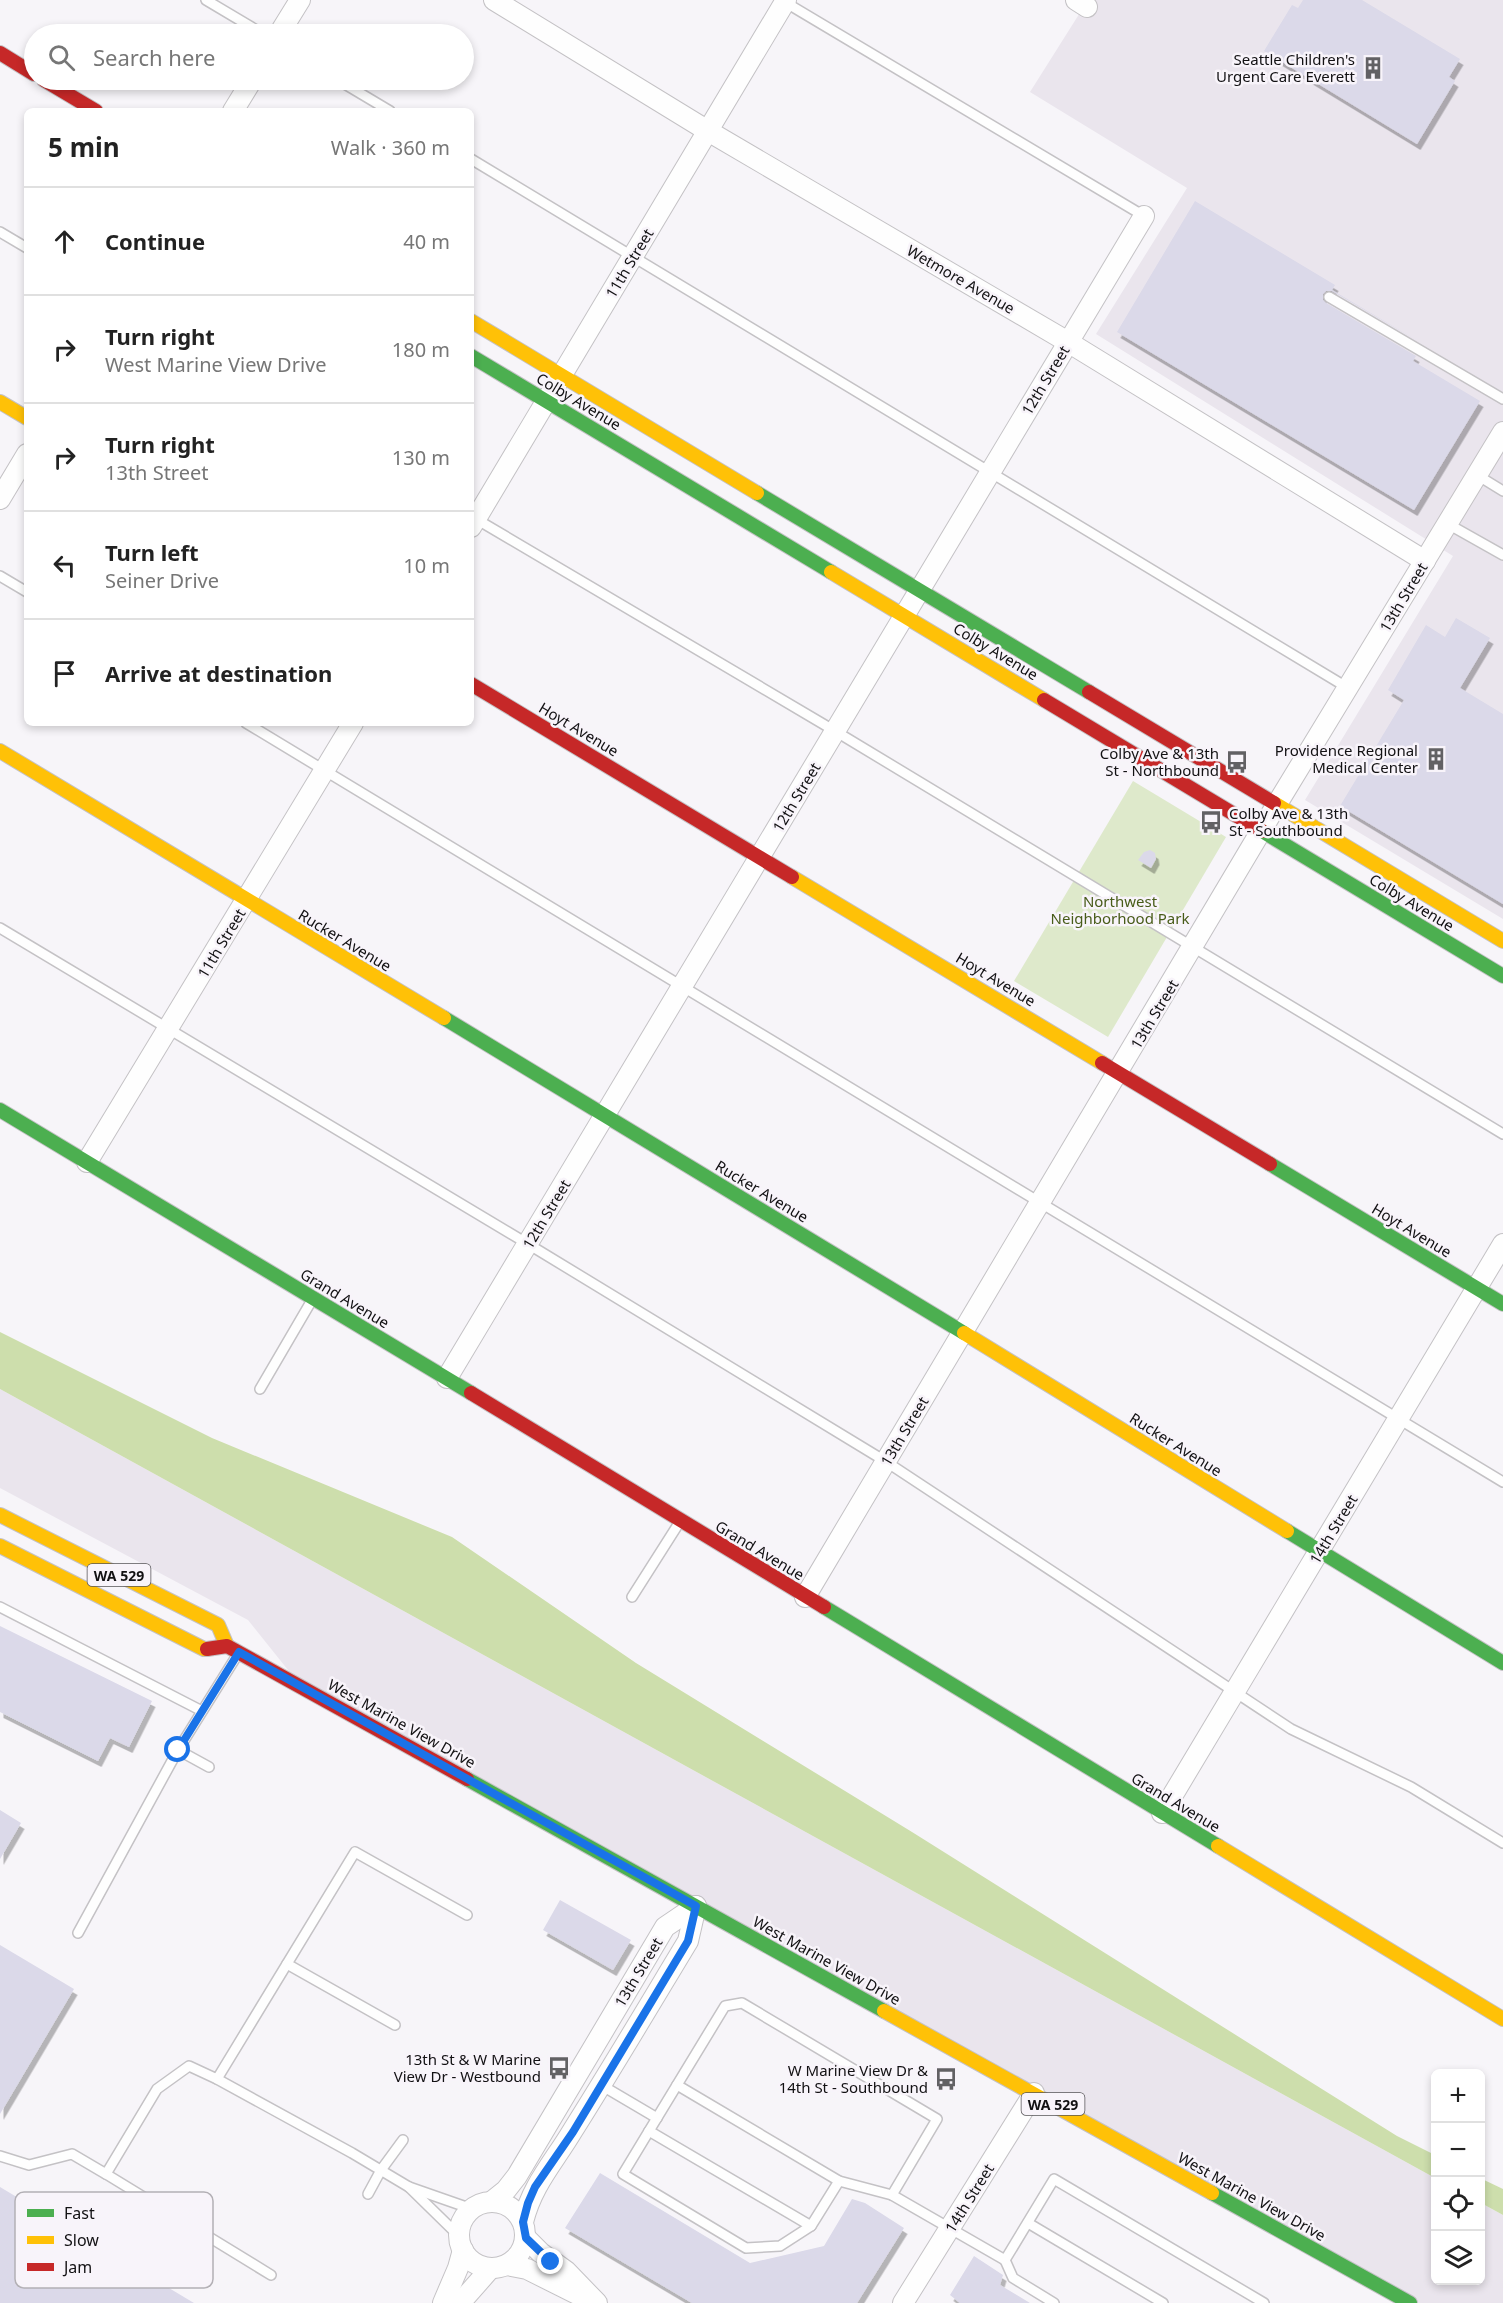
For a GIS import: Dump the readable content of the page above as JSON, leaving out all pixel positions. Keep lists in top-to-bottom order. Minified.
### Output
{"streets":{"street":["11th Street","Wetmore Avenue","12th Street","Colby Avenue","13th Street","Hoyt Avenue","Rucker Avenue","Grand Avenue","14th Street","WA 529","West Marine View Drive"]},"crossings":[["11th Street","Wetmore Avenue"],["11th Street","Colby Avenue"],["11th Street","Rucker Avenue"],["11th Street","Grand Avenue"],["Wetmore Avenue","12th Street"],["Wetmore Avenue","13th Street"],["12th Street","Colby Avenue"],["12th Street","Hoyt Avenue"],["12th Street","Rucker Avenue"],["12th Street","Grand Avenue"],["Colby Avenue","13th Street"],["13th Street","Hoyt Avenue"],["13th Street","Rucker Avenue"],["13th Street","Grand Avenue"],["13th Street","West Marine View Drive"],["Hoyt Avenue","14th Street"],["Rucker Avenue","14th Street"],["Grand Avenue","14th Street"],["14th Street","West Marine View Drive"]],"parks":["Northwest Neighborhood Park"],"places":{"building":["Seattle Children's Urgent Care Everett","Providence Regional Medical Center"],"bus stop":["Colby Ave & 13th St - Northbound","Colby Ave & 13th St - Southbound","13th St & W Marine View Dr - Westbound","W Marine View Dr & 14th St - Southbound"]},"legend":["Fast","Slow","Jam"],"page":{"search":"Search here","heading":["5 min","Walk · 360 m"],"list":[["Continue","40 m"],["Turn right","West Marine View Drive","180 m"],["Turn right","13th Street","130 m"],["Turn left","Seiner Drive","10 m"],"Arrive at destination"],"map_buttons":["+","−"]}}
